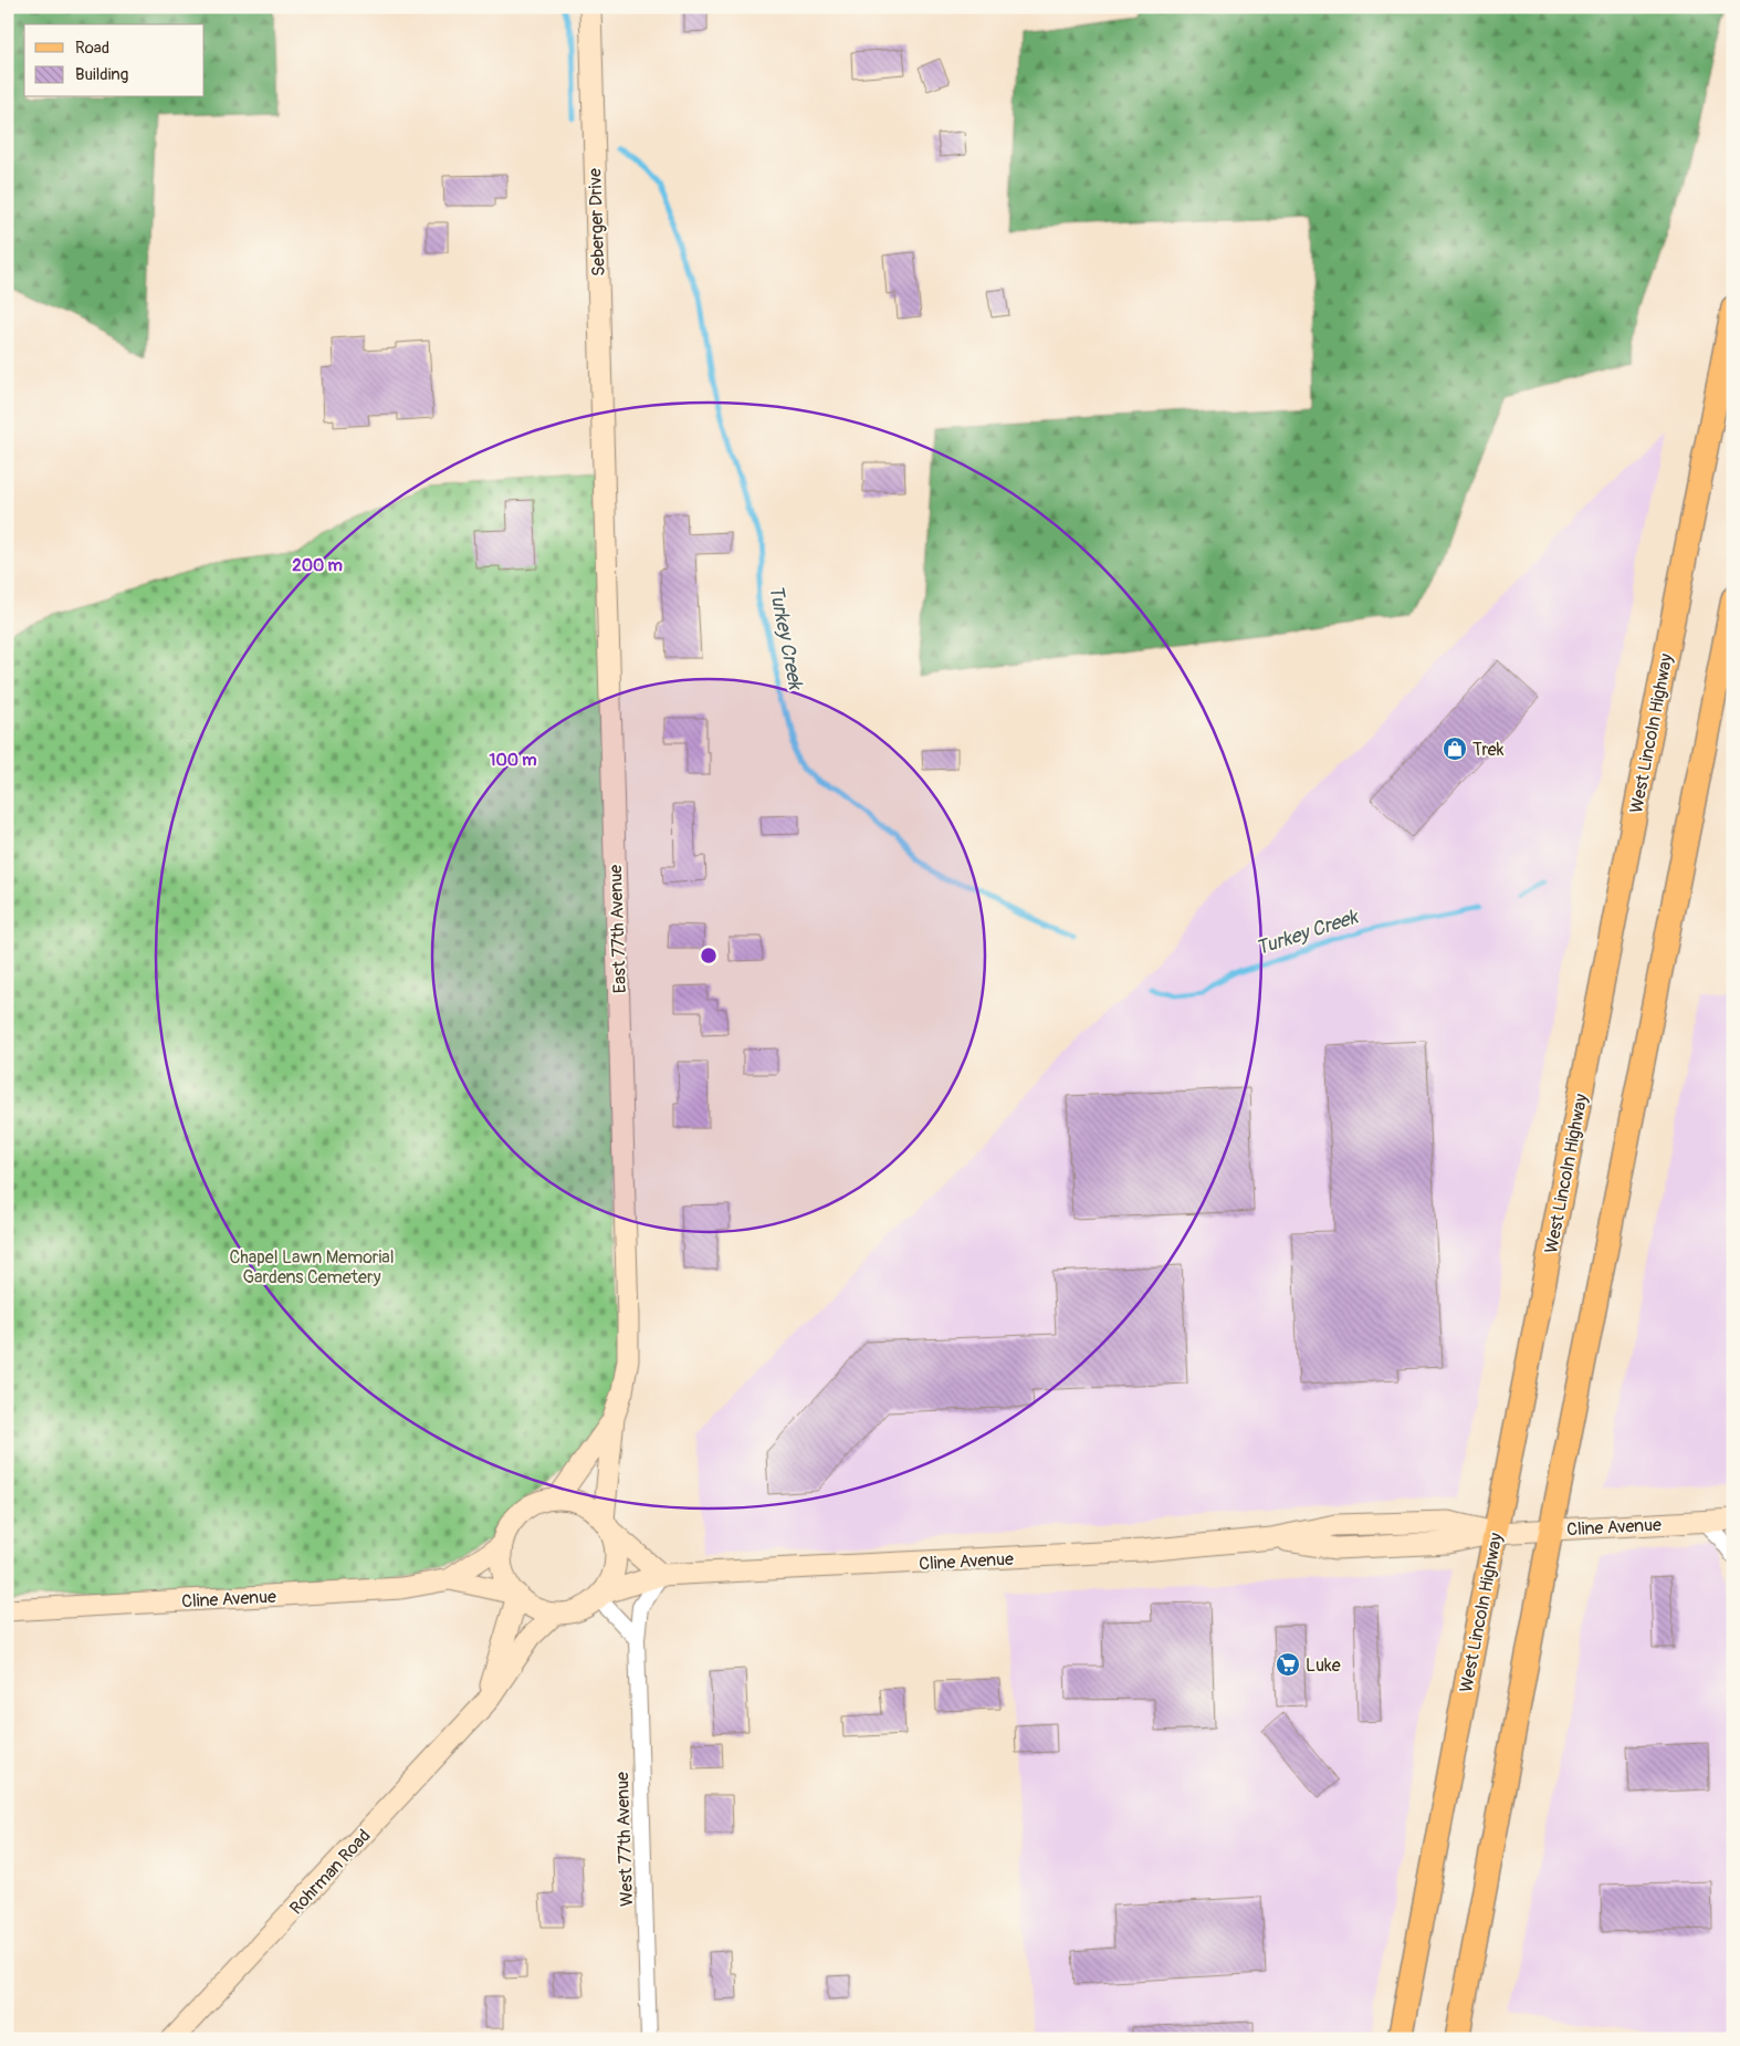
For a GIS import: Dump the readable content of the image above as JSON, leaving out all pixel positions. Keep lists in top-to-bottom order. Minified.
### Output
{"streets":{"main road":["West Lincoln Highway"],"street":["Seberger Drive","East 77th Avenue","Cline Avenue","West 77th Avenue","Rohrman Road"]},"crossings":[["Seberger Drive","East 77th Avenue"],["West Lincoln Highway","Cline Avenue"],["East 77th Avenue","Cline Avenue"],["East 77th Avenue","Rohrman Road"],["Cline Avenue","West 77th Avenue"],["Cline Avenue","Rohrman Road"]],"water":["Turkey Creek"],"parks":["Chapel Lawn Memorial Gardens Cemetery"],"places":{"shop":["Trek"],"supermarket":["Luke"]},"legend":["Road","Building"],"rings":["200 m","100 m"]}
